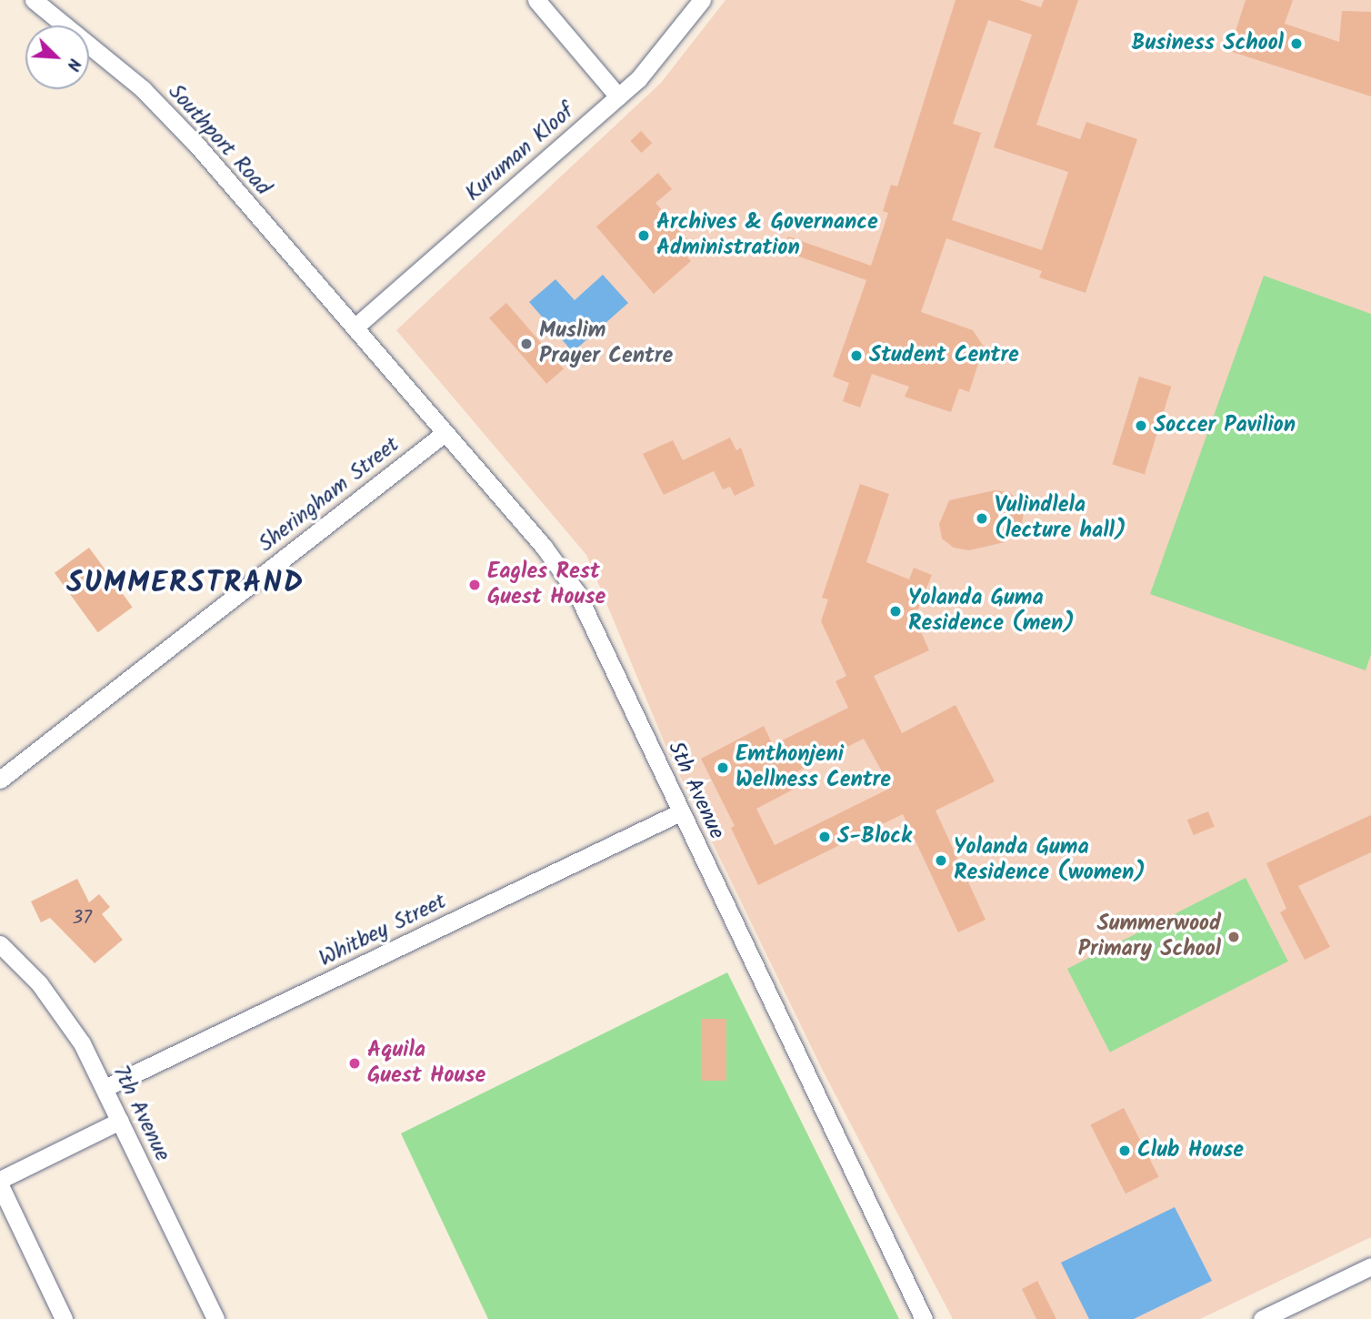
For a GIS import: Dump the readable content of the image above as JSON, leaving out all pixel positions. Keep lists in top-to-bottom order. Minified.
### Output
{"streets":{"street":["Southport Road","Kuruman Kloof","Sheringham Street","5th Avenue","Whitbey Street","7th Avenue"]},"crossings":[["Southport Road","Kuruman Kloof"],["Southport Road","5th Avenue"],["Kuruman Kloof","5th Avenue"],["Sheringham Street","5th Avenue"],["5th Avenue","Whitbey Street"],["Whitbey Street","7th Avenue"]],"districts":["SUMMERSTRAND"],"places":["Business School","Archives & Governance Administration","Muslim Prayer Centre","Student Centre","Soccer Pavilion","Vulindlela (lecture hall)","Eagles Rest Guest House","Yolanda Guma Residence (men)","Emthonjeni Wellness Centre","S-Block","Yolanda Guma Residence (women)","Summerwood Primary School","Aquila Guest House","Club House"],"house_numbers":["37"],"north":"bottom right"}
